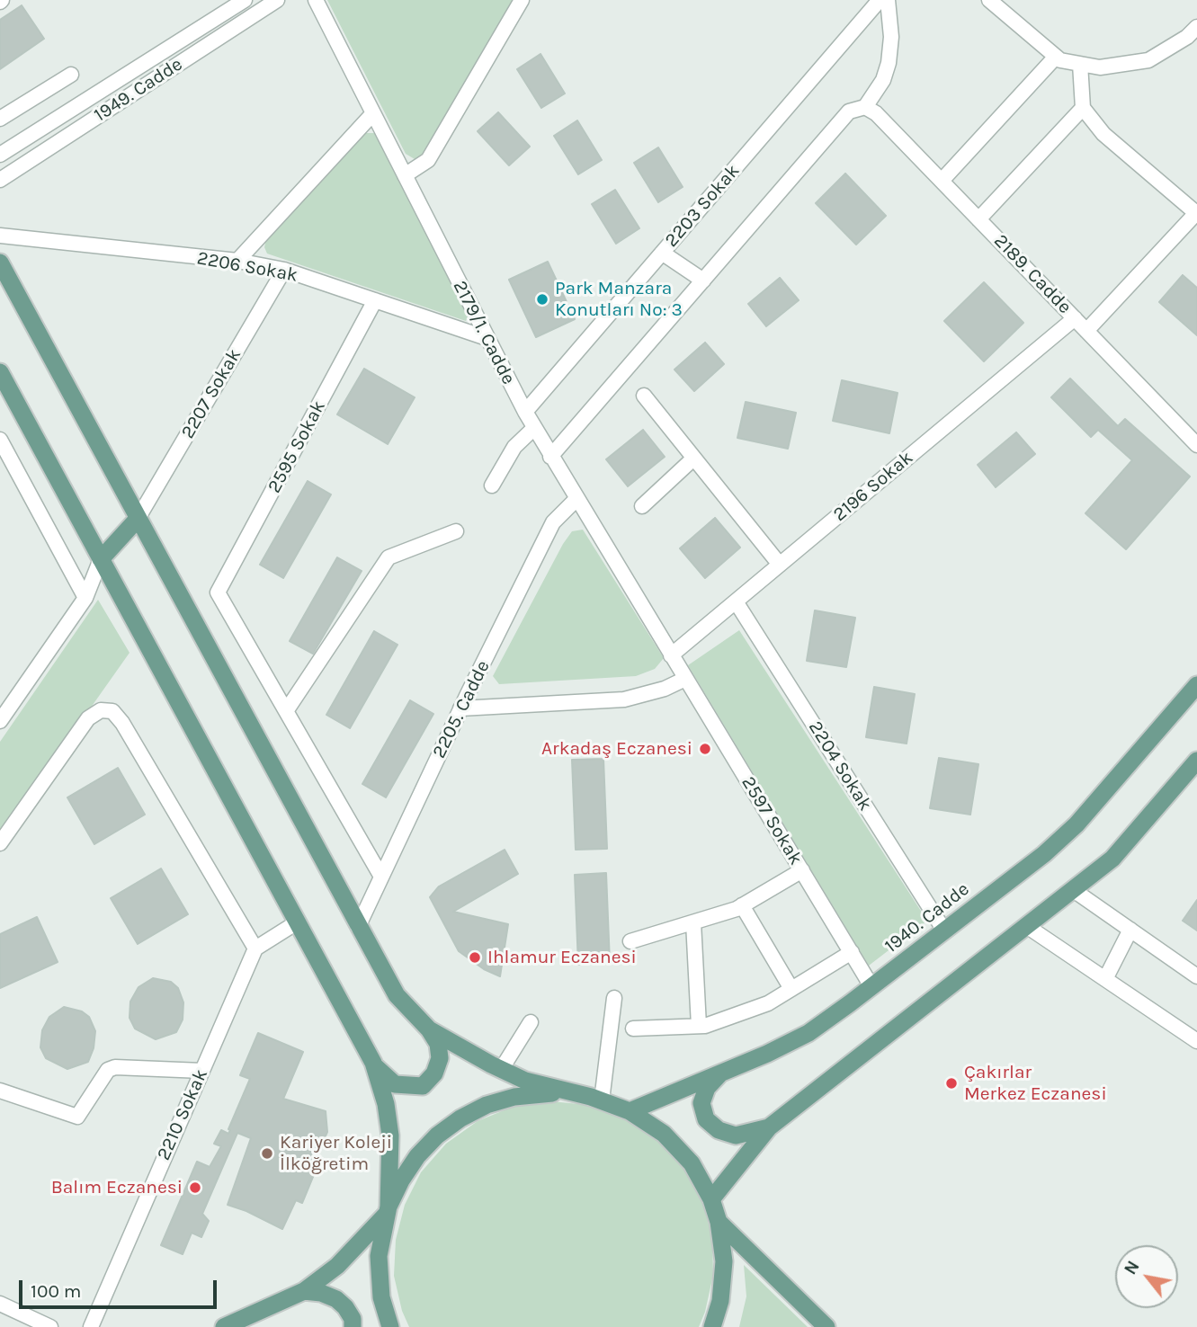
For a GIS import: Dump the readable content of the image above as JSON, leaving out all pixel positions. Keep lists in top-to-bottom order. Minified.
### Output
{"streets":{"main road":["1940. Cadde"],"street":["1949. Cadde","2203 Sokak","2206 Sokak","2189. Cadde","2179/1. Cadde","2207 Sokak","2595 Sokak","2196 Sokak","2205. Cadde","2204 Sokak","2597 Sokak","2210 Sokak"]},"crossings":[["2203 Sokak","2179/1. Cadde"],["2206 Sokak","2179/1. Cadde"],["2206 Sokak","2207 Sokak"],["2206 Sokak","2595 Sokak"],["2189. Cadde","2196 Sokak"],["2179/1. Cadde","2196 Sokak"],["2179/1. Cadde","2205. Cadde"],["2179/1. Cadde","2597 Sokak"],["2196 Sokak","2204 Sokak"],["2196 Sokak","2597 Sokak"],["2204 Sokak","1940. Cadde"],["2597 Sokak","1940. Cadde"]],"places":["Park Manzara Konutları No: 3","Arkadaş Eczanesi","Ihlamur Eczanesi","Çakırlar Merkez Eczanesi","Kariyer Koleji İlköğretim","Balım Eczanesi"],"scale_bar":"100 m","north":"top left"}
